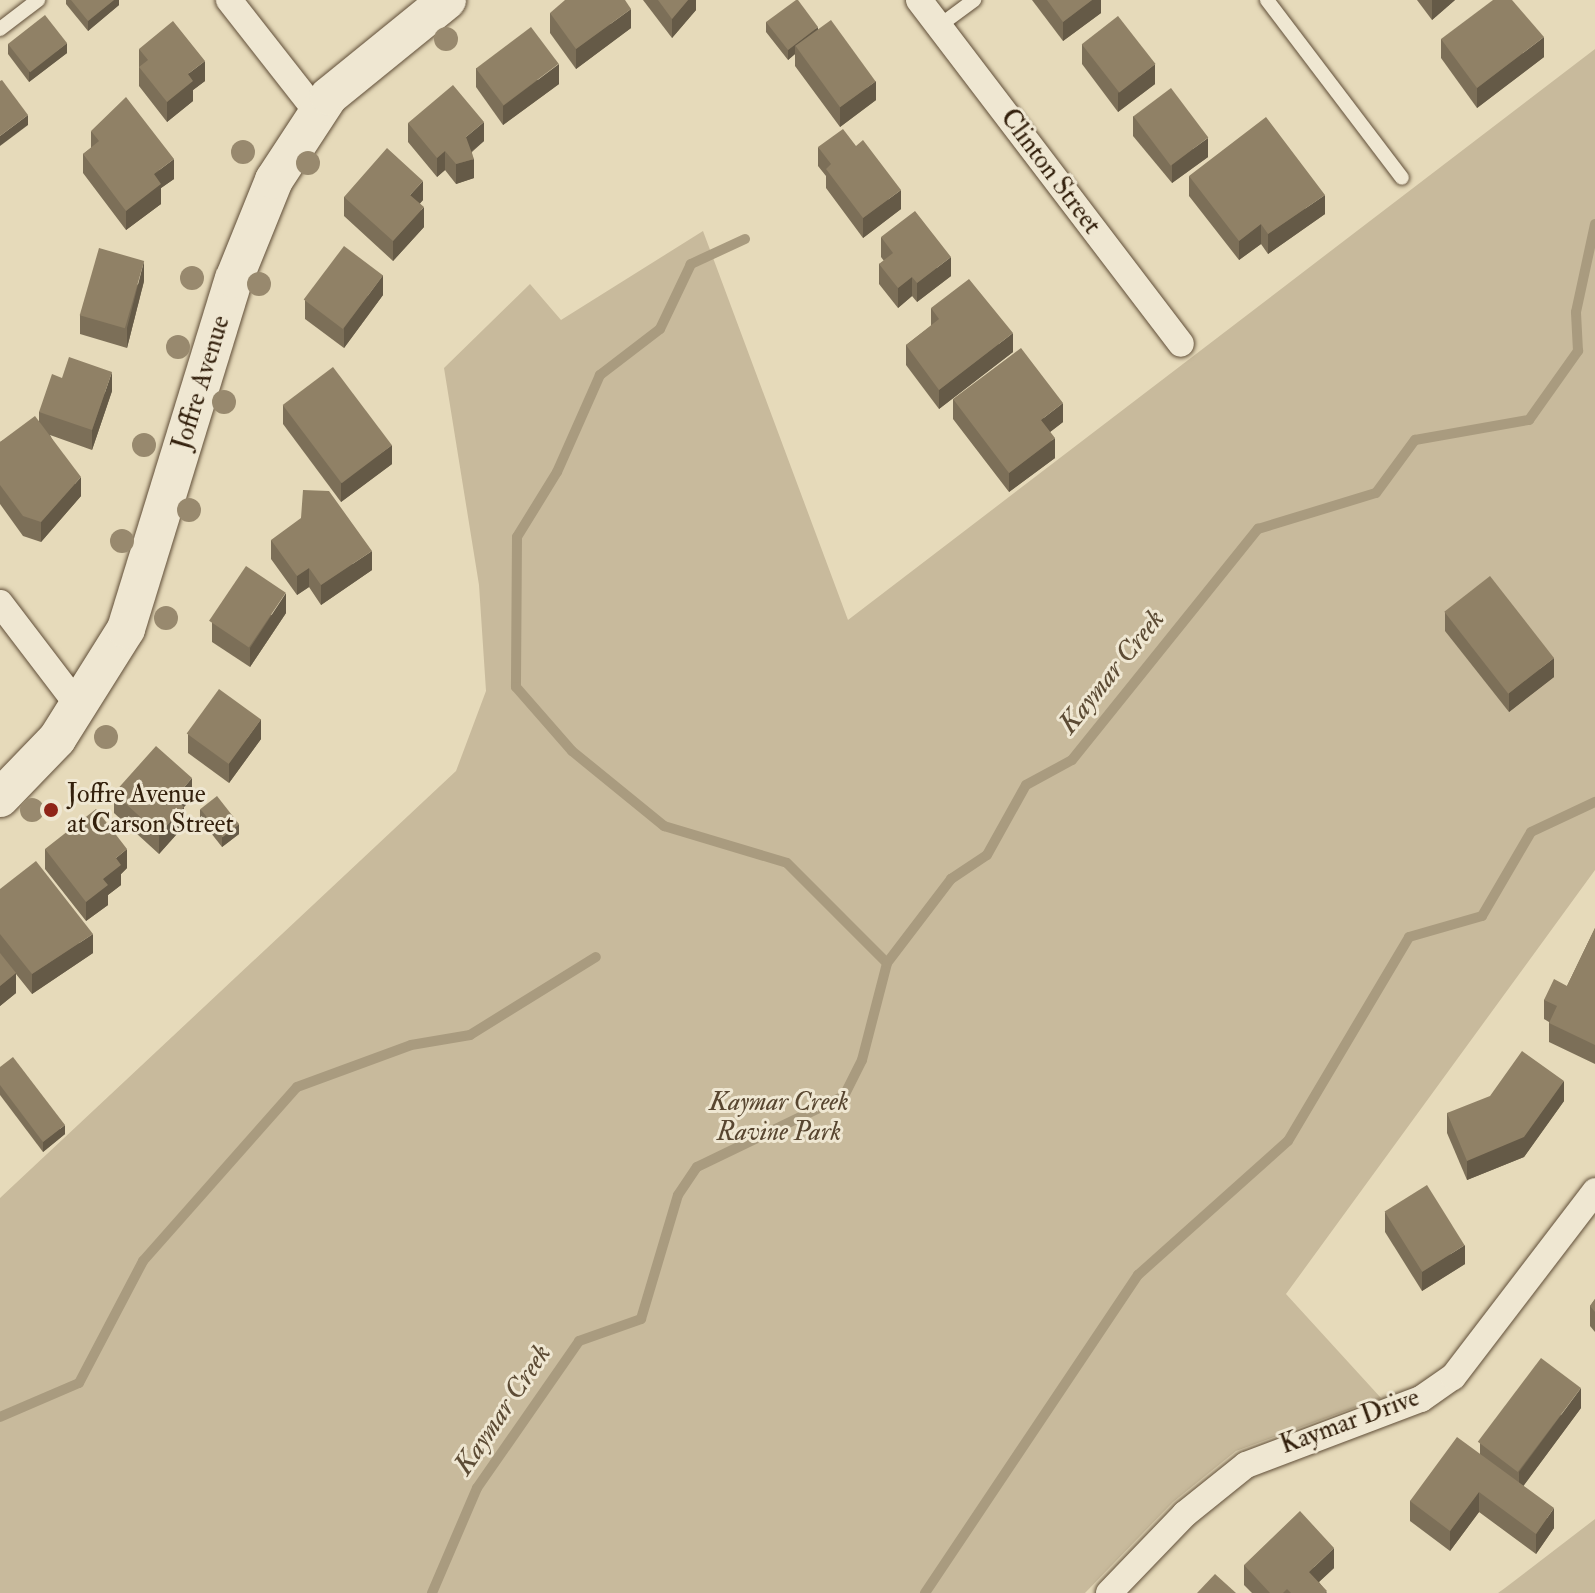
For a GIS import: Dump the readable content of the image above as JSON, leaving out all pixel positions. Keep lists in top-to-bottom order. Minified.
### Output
{"streets":{"street":["Clinton Street","Joffre Avenue","Kaymar Drive"]},"water":["Kaymar Creek"],"parks":["Kaymar Creek Ravine Park"],"places":["Joffre Avenue at Carson Street"]}
